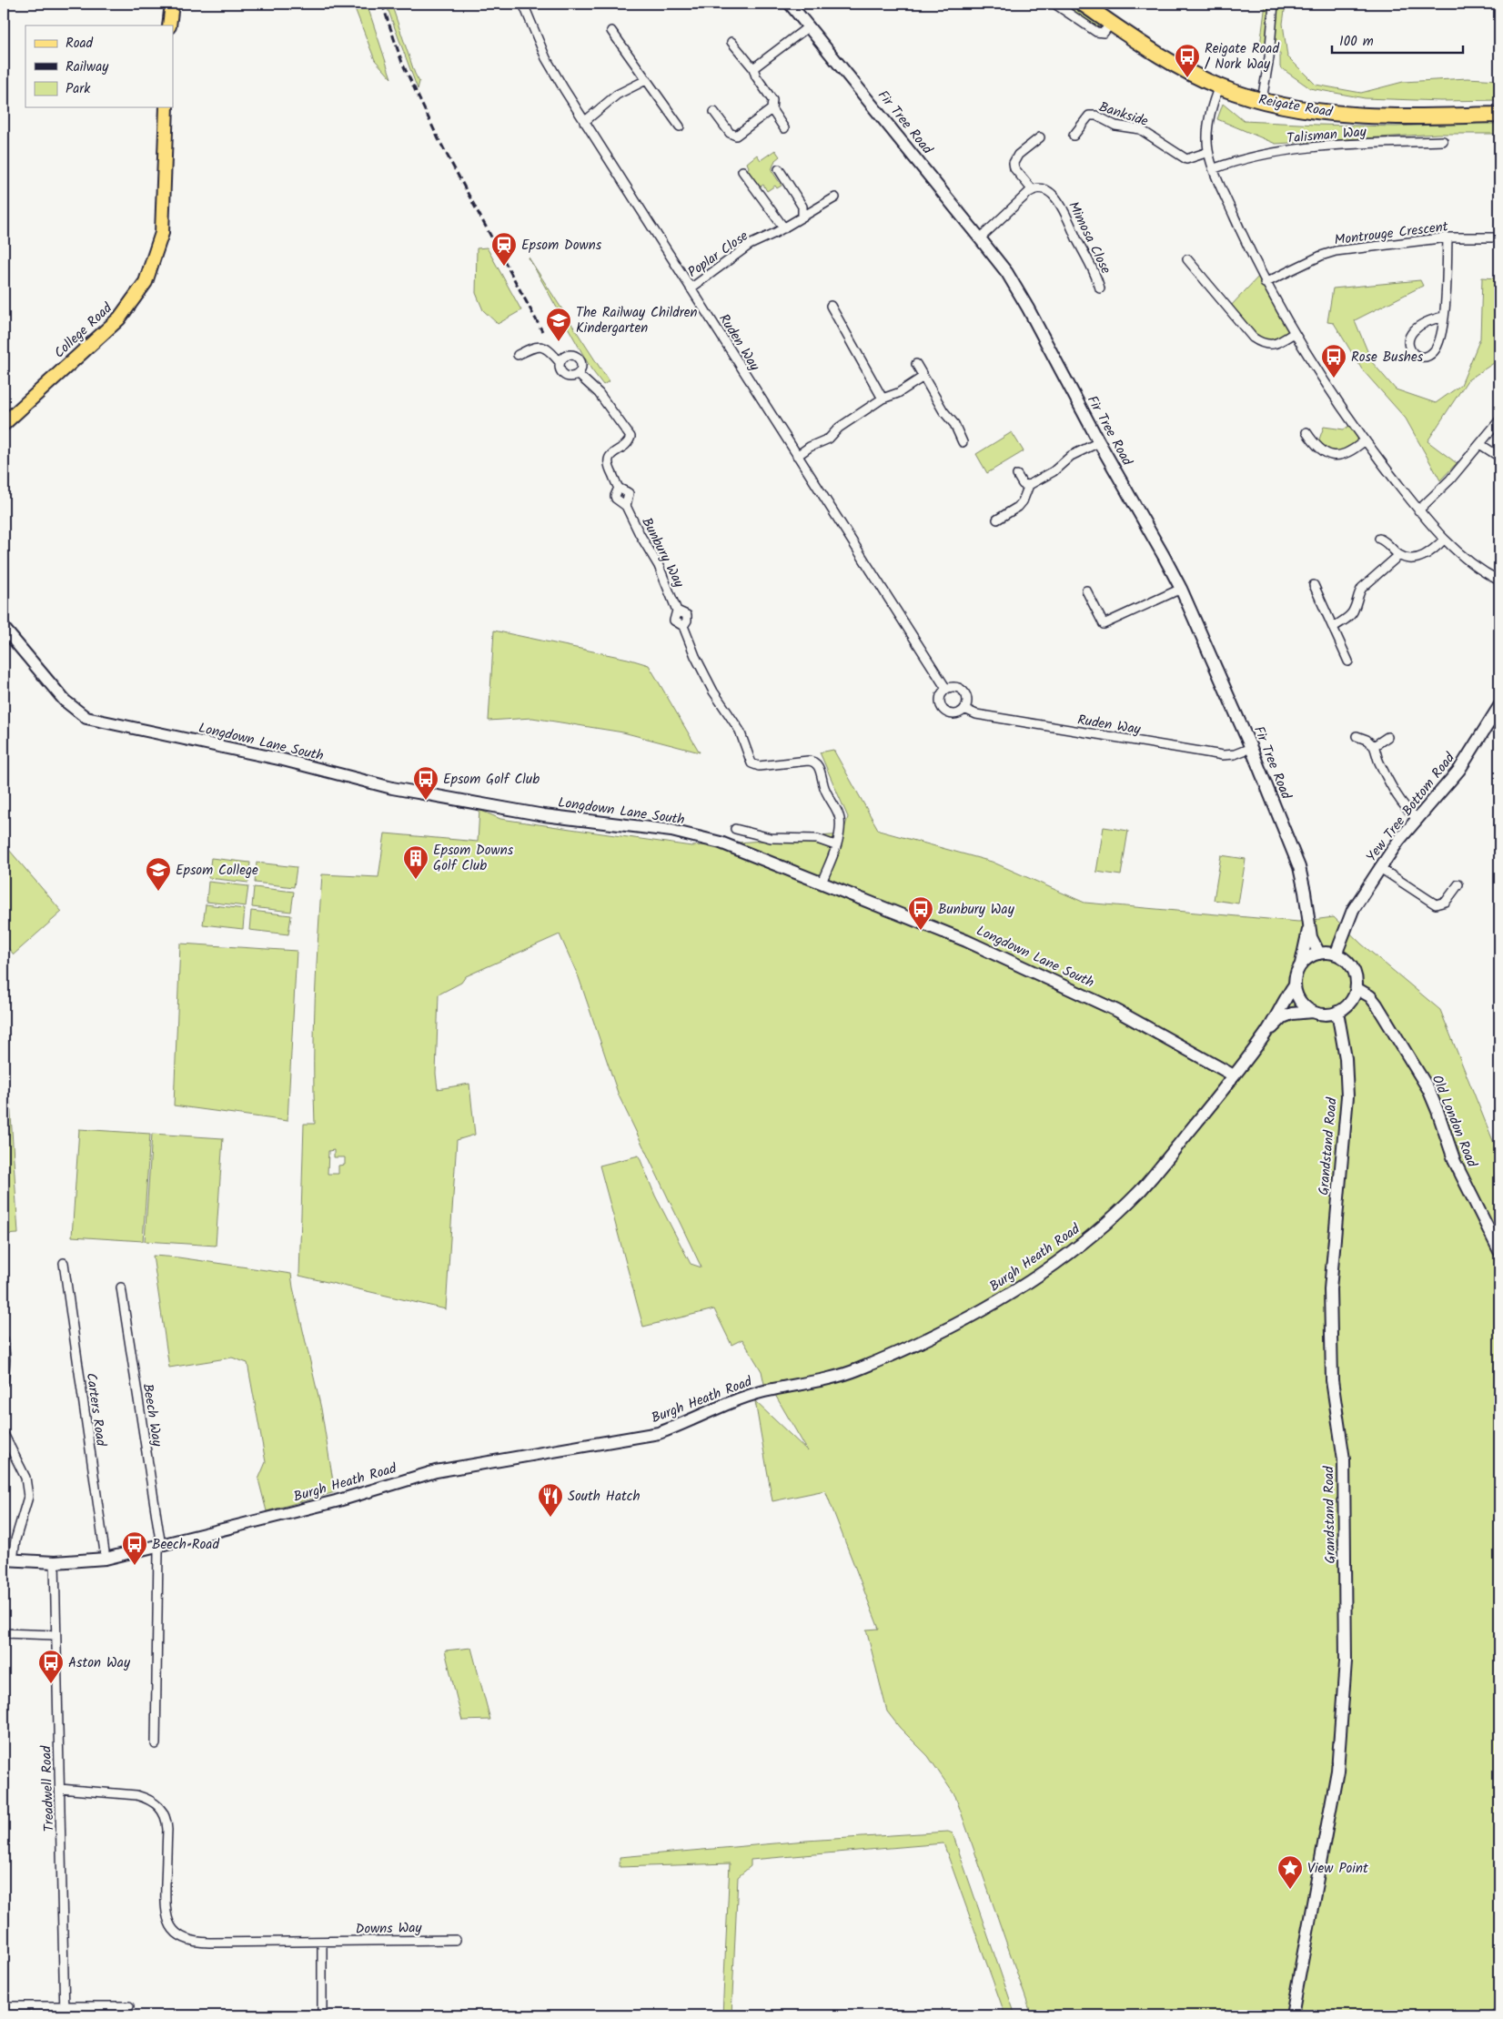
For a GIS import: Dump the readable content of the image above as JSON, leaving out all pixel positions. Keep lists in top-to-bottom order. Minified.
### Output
{"streets":{"highway":["Reigate Road"],"main road":["Fir Tree Road","College Road","Longdown Lane South","Yew Tree Bottom Road","Old London Road","Grandstand Road","Burgh Heath Road"],"street":["Bankside","Talisman Way","Montrouge Crescent","Mimosa Close","Poplar Close","Ruden Way","Bunbury Way","Carters Road","Beech Way","Treadwell Road","Downs Way"]},"crossings":[["Fir Tree Road","Ruden Way"],["Fir Tree Road","Yew Tree Bottom Road"],["Fir Tree Road","Old London Road"],["Fir Tree Road","Grandstand Road"],["Fir Tree Road","Burgh Heath Road"],["Poplar Close","Ruden Way"],["Bunbury Way","Longdown Lane South"],["Longdown Lane South","Burgh Heath Road"],["Yew Tree Bottom Road","Old London Road"],["Yew Tree Bottom Road","Grandstand Road"],["Yew Tree Bottom Road","Burgh Heath Road"],["Old London Road","Grandstand Road"],["Old London Road","Burgh Heath Road"],["Grandstand Road","Burgh Heath Road"],["Burgh Heath Road","Carters Road"],["Burgh Heath Road","Beech Way"],["Burgh Heath Road","Treadwell Road"],["Treadwell Road","Downs Way"]],"places":{"bus stop":["Reigate Road / Nork Way","Rose Bushes","Epsom Golf Club","Bunbury Way","Beech Road","Aston Way"],"station":["Epsom Downs"],"school or university":["The Railway Children Kindergarten","Epsom College"],"building":["Epsom Downs Golf Club"],"restaurant":["South Hatch"],"place":["View Point"]},"legend":["Road","Railway","Park"],"scale_bar":"100 m"}
